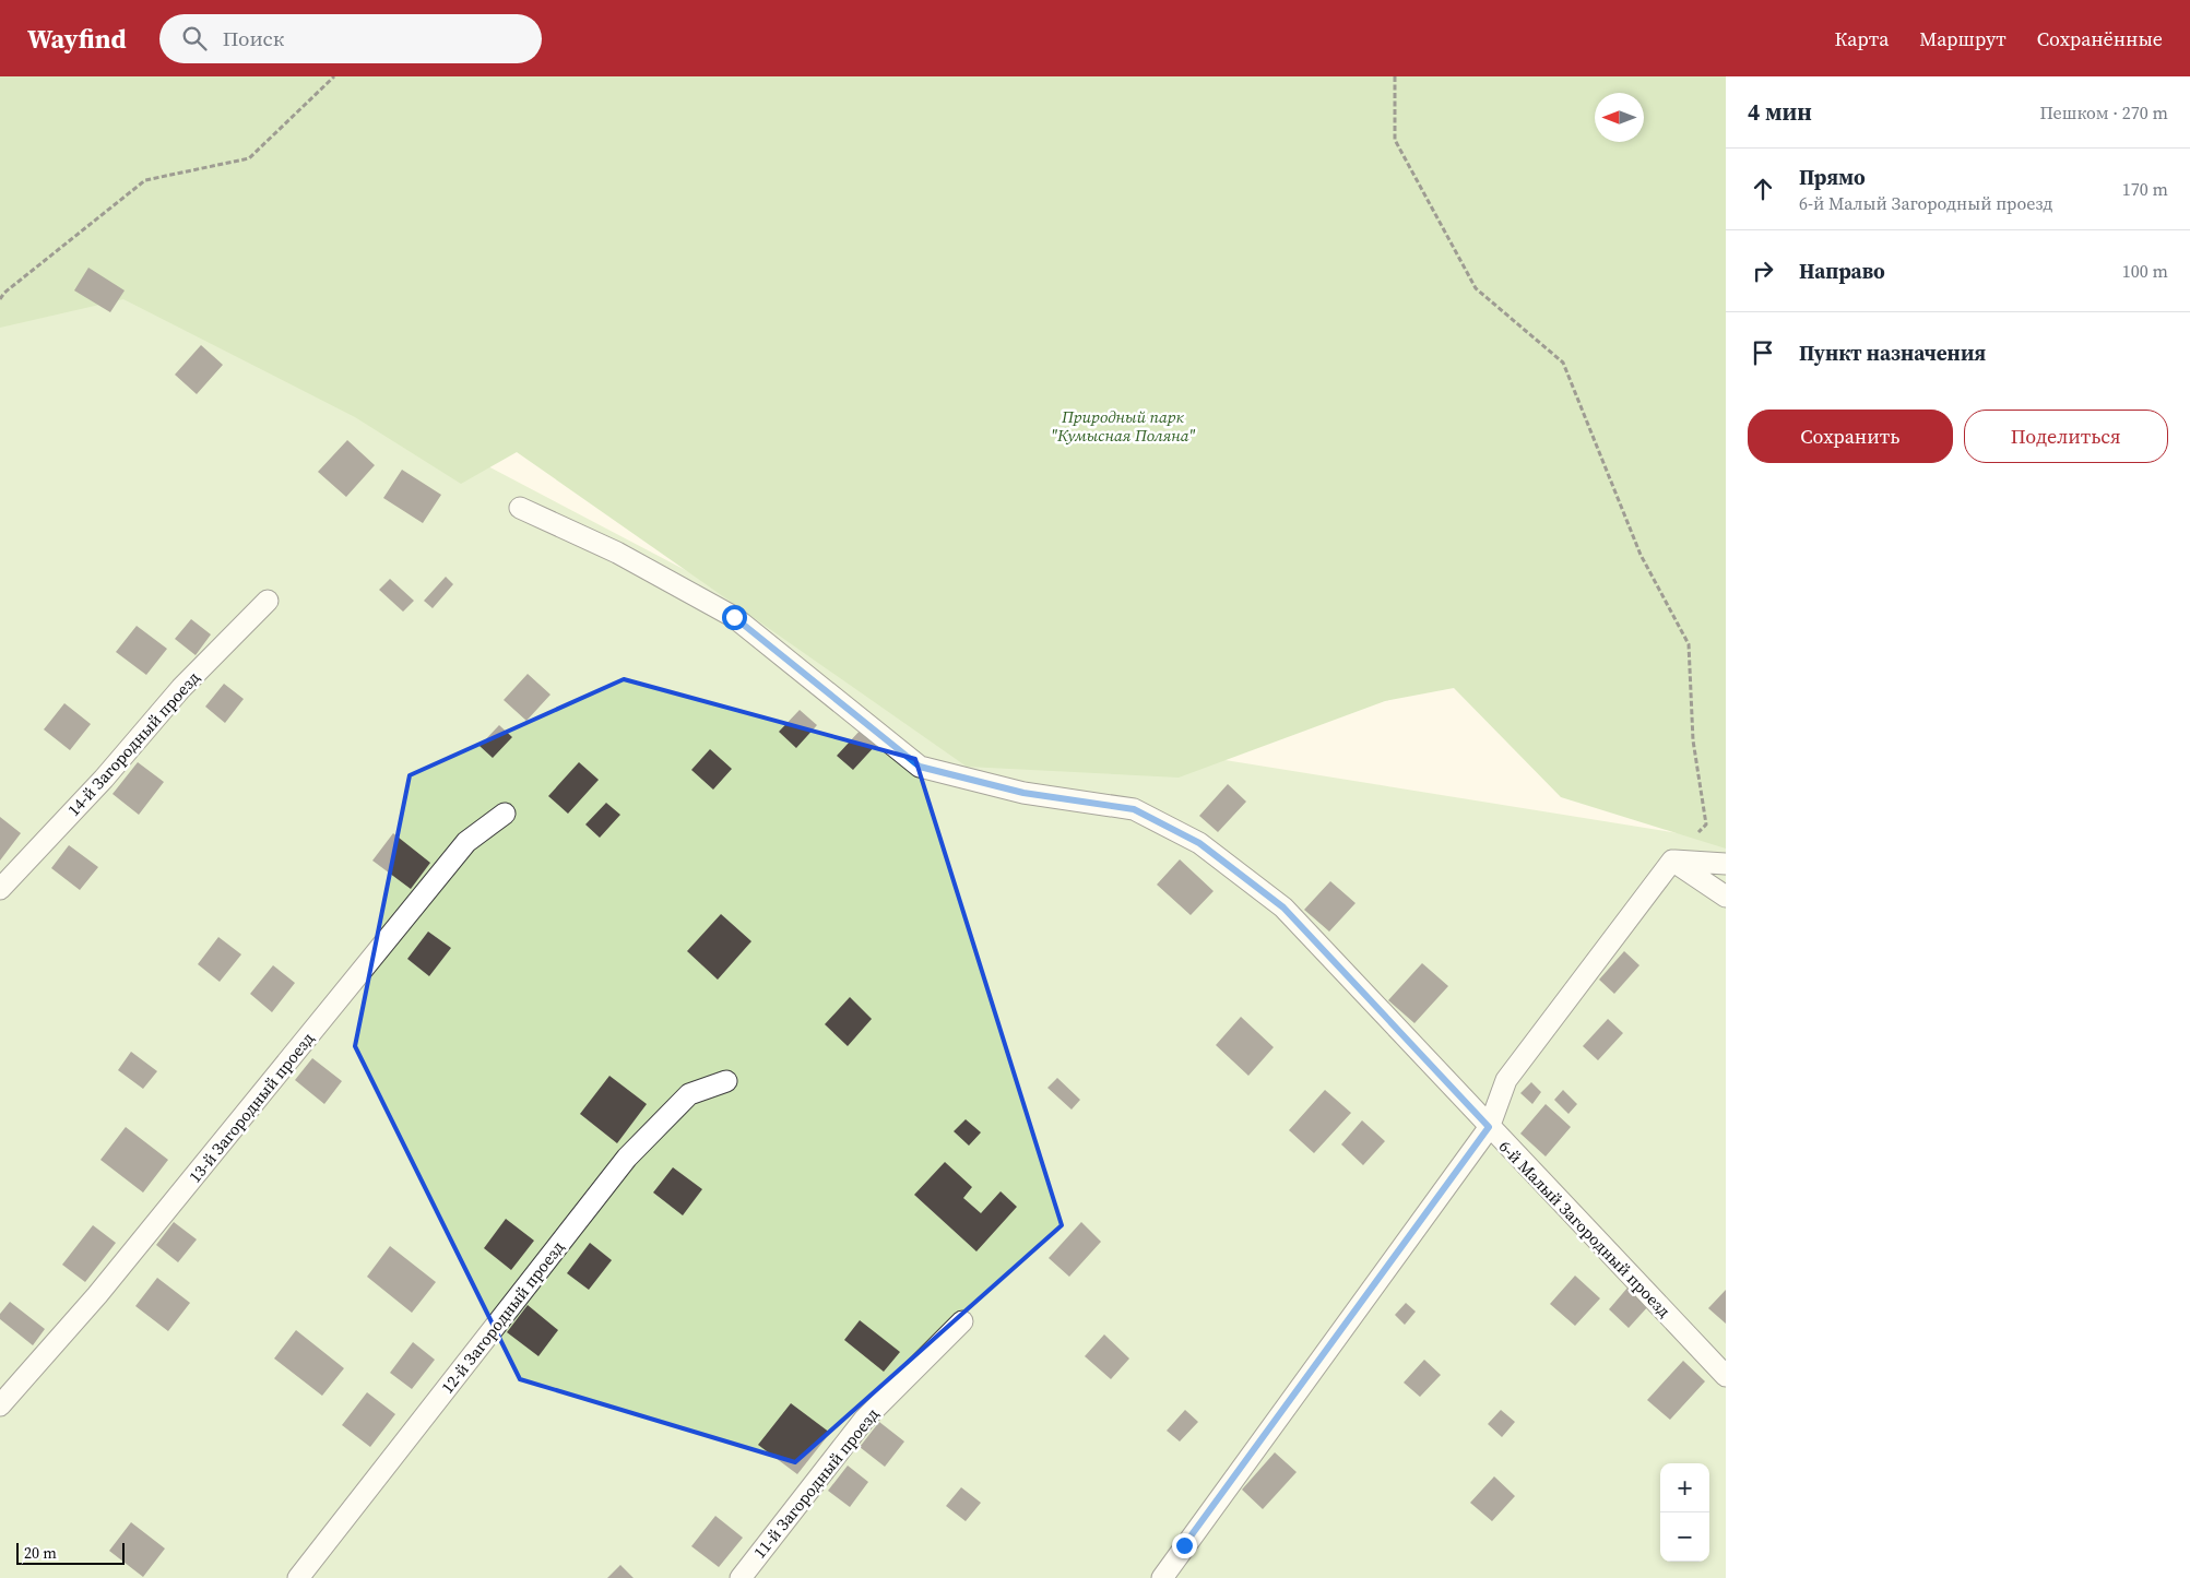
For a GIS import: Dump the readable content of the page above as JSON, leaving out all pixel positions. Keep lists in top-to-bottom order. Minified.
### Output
{"streets":{"lane":["14-й Загородный проезд","13-й Загородный проезд","6-й Малый Загородный проезд","12-й Загородный проезд","11-й Загородный проезд"]},"parks":["Природный парк \"Кумысная Поляна\""],"scale_bar":"20 m","north":"left","page":{"header":"Wayfind","search":"Поиск","nav":["Карта","Маршрут","Сохранённые"],"heading":["4 мин","Пешком · 270 m"],"list":[["Прямо","6-й Малый Загородный проезд","170 m"],["Направо","100 m"],"Пункт назначения"],"buttons":["Сохранить","Поделиться"],"map_buttons":["+","−"],"scale":"20 m"}}
